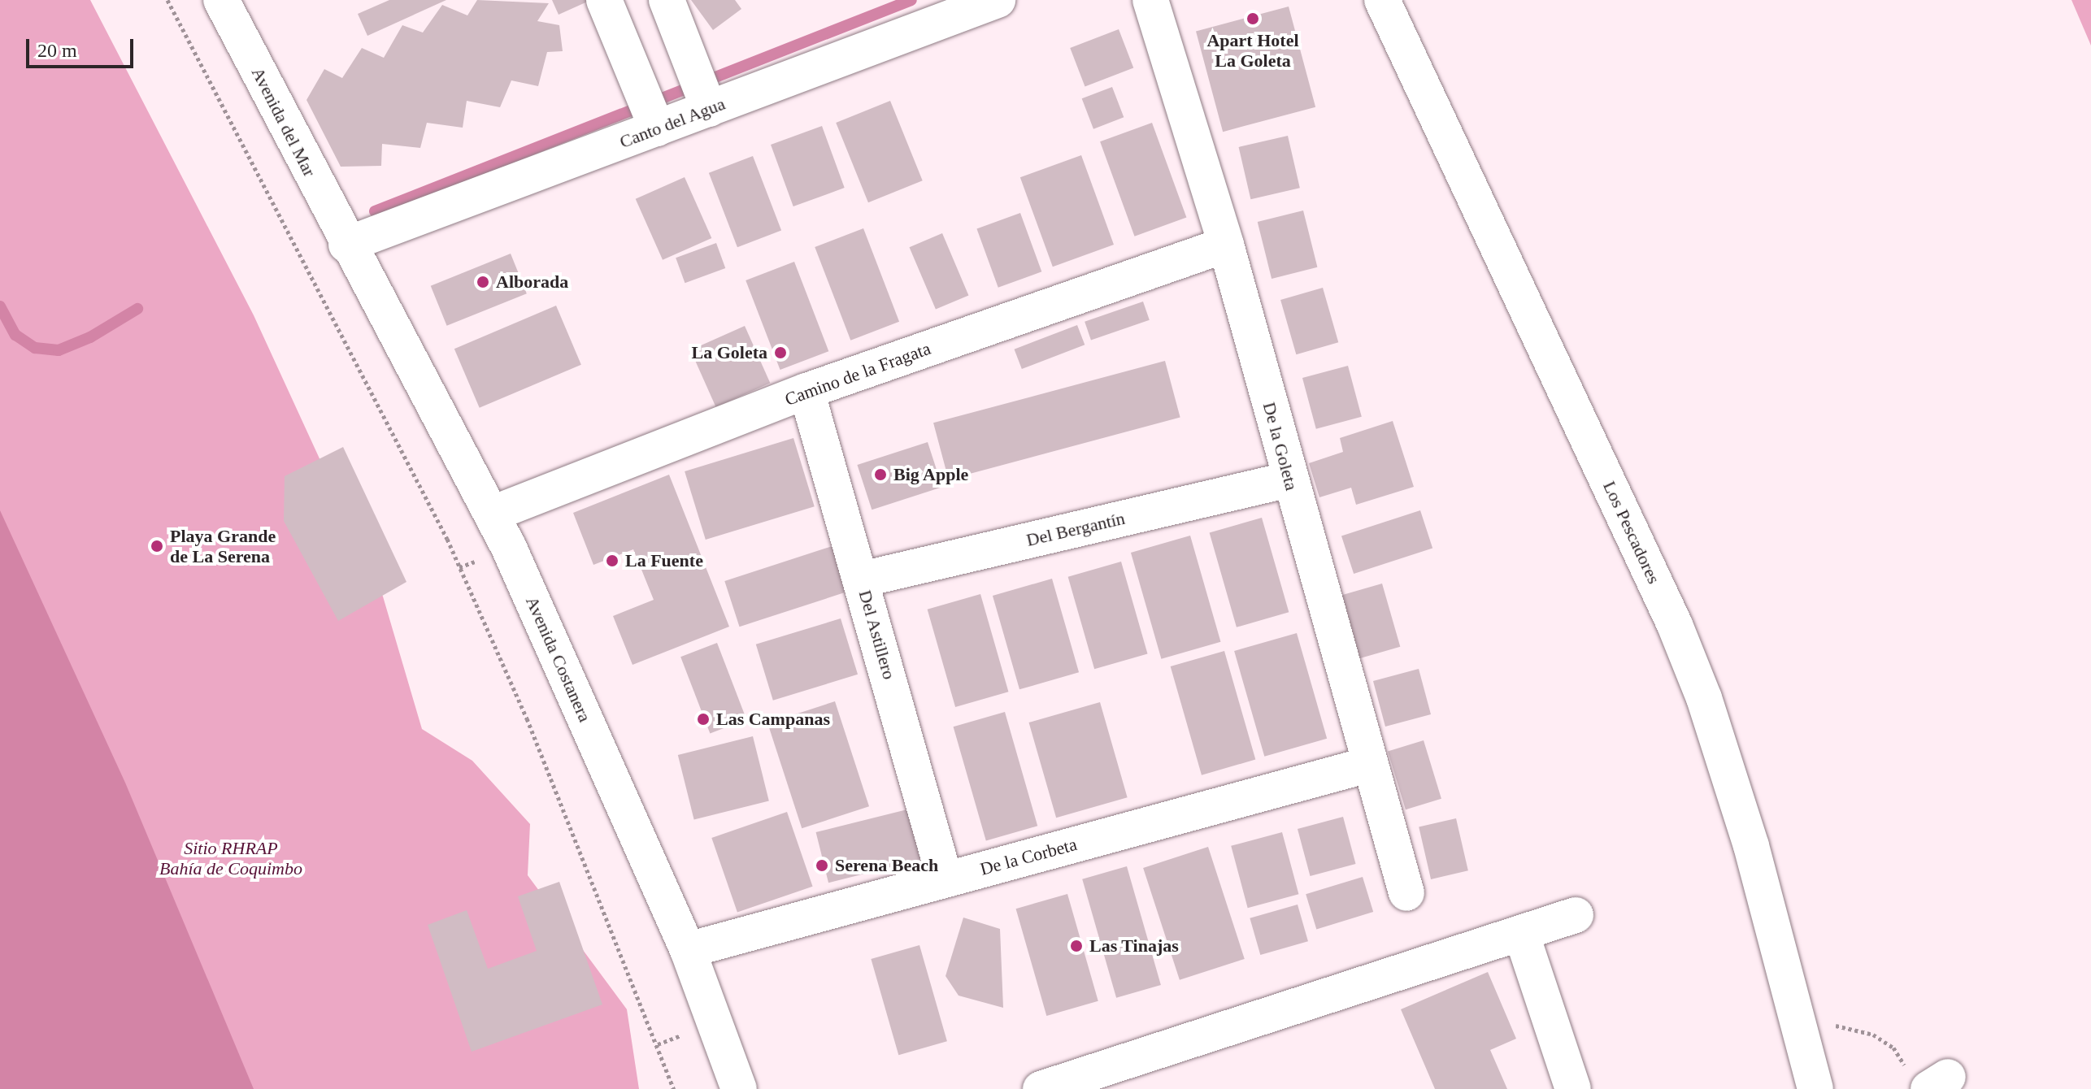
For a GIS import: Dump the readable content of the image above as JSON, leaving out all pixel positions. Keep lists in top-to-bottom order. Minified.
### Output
{"streets":{"street":["Avenida del Mar","Canto del Agua","Camino de la Fragata","De la Goleta","Del Bergantín","Los Pescadores","Del Astillero","Avenida Costanera","De la Corbeta"]},"crossings":[["Avenida del Mar","Canto del Agua"],["Avenida del Mar","Avenida Costanera"],["Canto del Agua","Avenida Costanera"],["Camino de la Fragata","De la Goleta"],["Camino de la Fragata","Del Astillero"],["Camino de la Fragata","Avenida Costanera"],["De la Goleta","Del Bergantín"],["De la Goleta","De la Corbeta"],["Del Bergantín","Del Astillero"],["Del Astillero","De la Corbeta"],["Avenida Costanera","De la Corbeta"]],"parks":["Sitio RHRAP Bahía de Coquimbo"],"places":["Apart Hotel La Goleta","Alborada","La Goleta","Big Apple","Playa Grande de La Serena","La Fuente","Las Campanas","Serena Beach","Las Tinajas"],"scale_bar":"20 m"}
